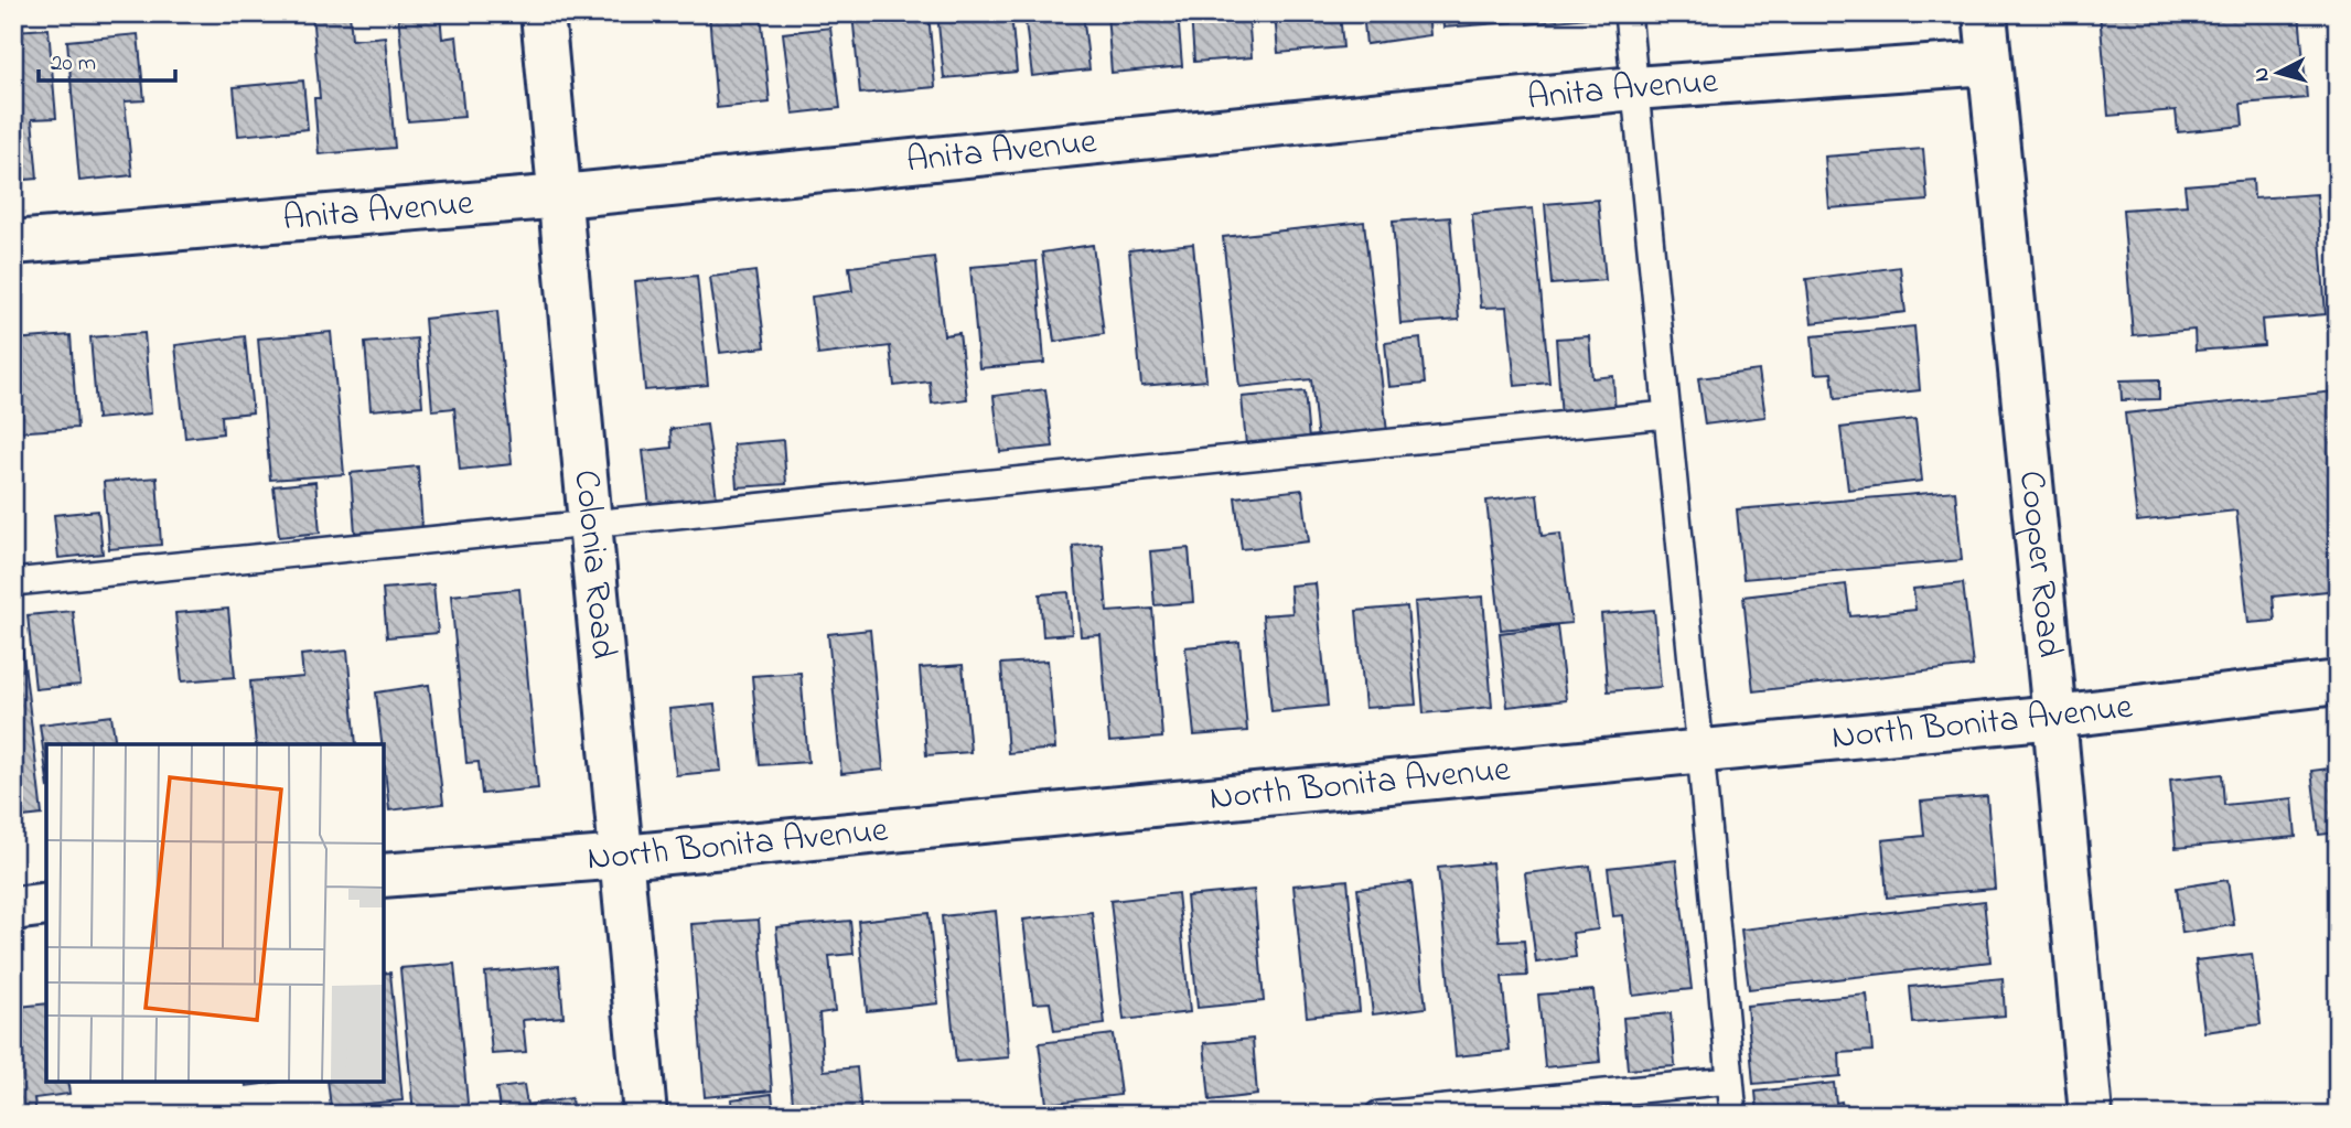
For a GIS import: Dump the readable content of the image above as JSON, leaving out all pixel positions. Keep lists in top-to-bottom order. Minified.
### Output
{"streets":{"street":["Anita Avenue","Colonia Road","Cooper Road","North Bonita Avenue"]},"crossings":[["Anita Avenue","Colonia Road"],["Anita Avenue","Cooper Road"],["Colonia Road","North Bonita Avenue"],["Cooper Road","North Bonita Avenue"]],"scale_bar":"20 m","north":"left"}
